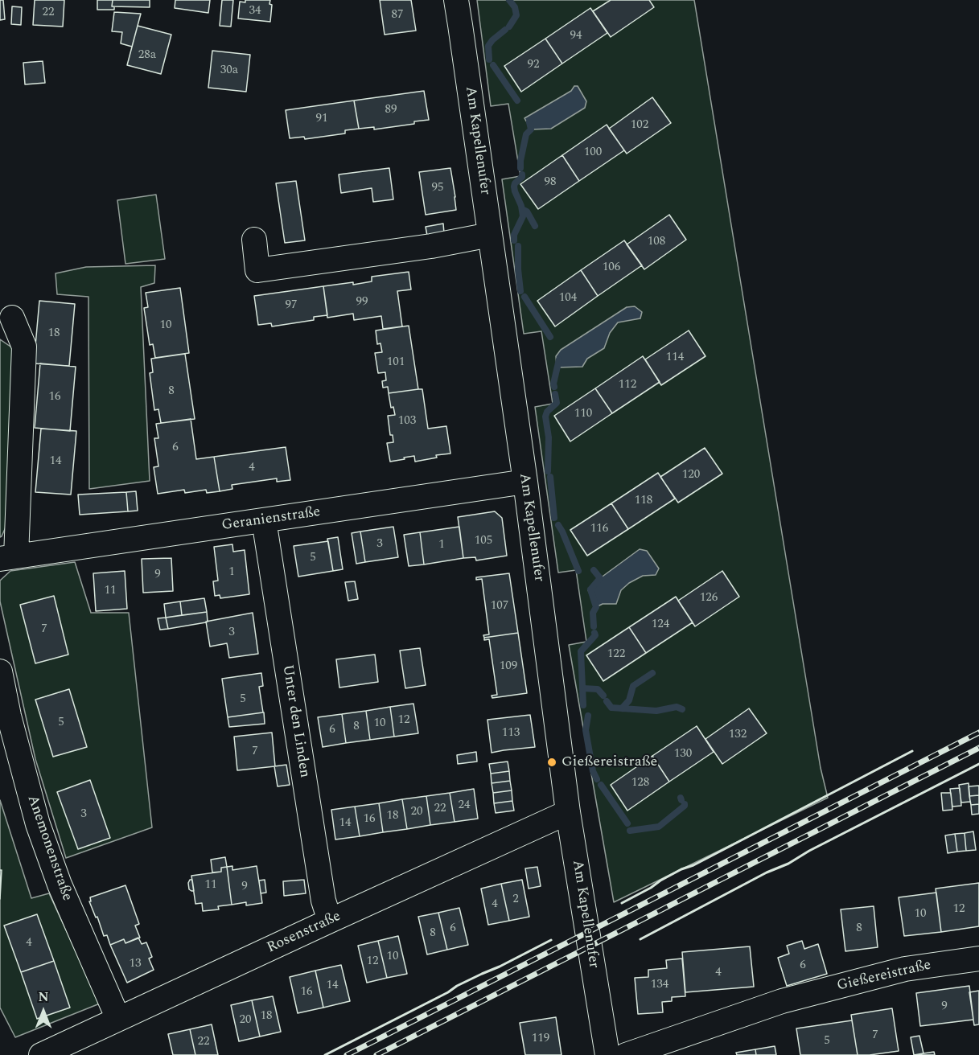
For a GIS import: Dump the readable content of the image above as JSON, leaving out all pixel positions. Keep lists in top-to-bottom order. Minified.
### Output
{"streets":{"street":["Am Kapellenufer","Geranienstraße","Unter den Linden","Anemonenstraße","Rosenstraße","Gießereistraße"]},"crossings":[["Am Kapellenufer","Geranienstraße"],["Am Kapellenufer","Rosenstraße"],["Geranienstraße","Unter den Linden"],["Unter den Linden","Rosenstraße"],["Anemonenstraße","Rosenstraße"]],"places":["Gießereistraße"],"house_numbers":["34","22","87","94","28a","92","30a","89","91","102","100","98","95","108","106","104","99","97","10","18","114","101","112","8","16","110","103","6","14","4","120","118","116","105","3","1","5","1","9","11","126","107","124","7","3","122","109","5","12","5","10","8","6","113","132","7","130","128","24","22","20","3","18","16","14","11","9","2","4","12","10","6","8","8","4","10","12","13","6","4","134","14","16","9","18","20","7","119","5","22"],"north":"top"}
